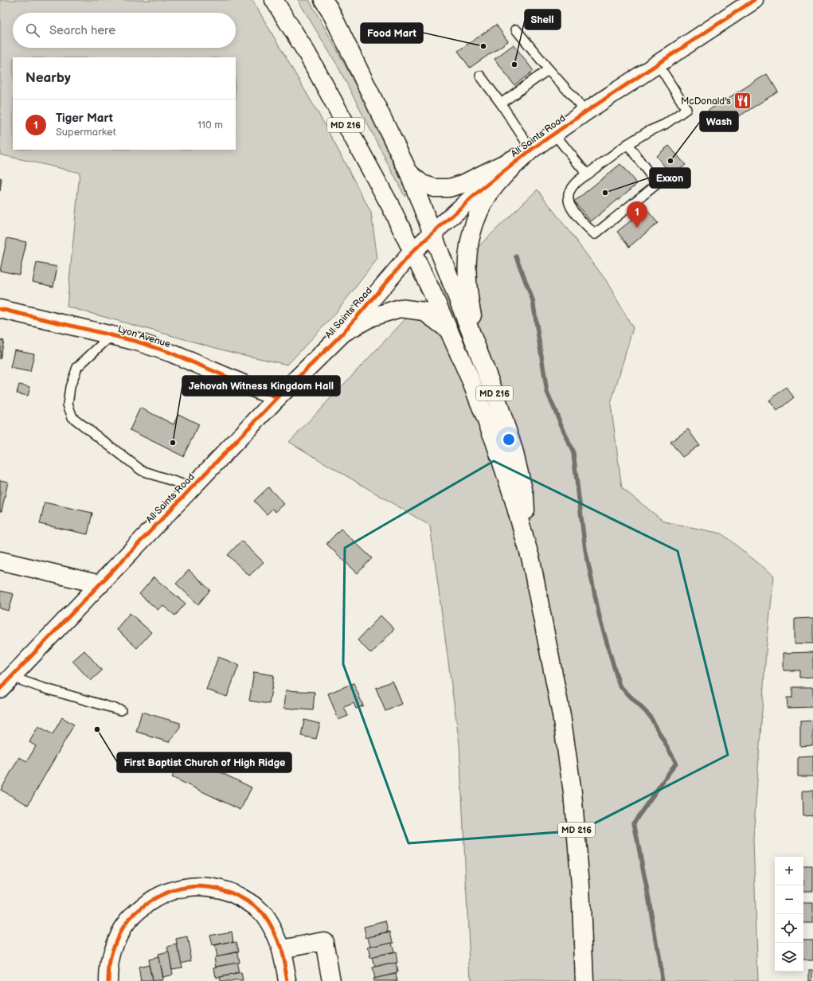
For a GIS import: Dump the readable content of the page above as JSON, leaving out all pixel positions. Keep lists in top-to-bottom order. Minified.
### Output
{"streets":{"main road":["MD 216","All Saints Road","Lyon Avenue"]},"crossings":[["MD 216","All Saints Road"],["All Saints Road","Lyon Avenue"]],"places":{"other":["Food Mart","Shell","Wash","Exxon","Jehovah Witness Kingdom Hall","First Baptist Church of High Ridge"],"restaurant":["McDonald's"]},"page":{"search":"Search here","heading":"Nearby","list":[{"mark":"1","name":"Tiger Mart","note":"Supermarket","value":"110 m"}],"pins":"1","map_buttons":["+","−"]}}
